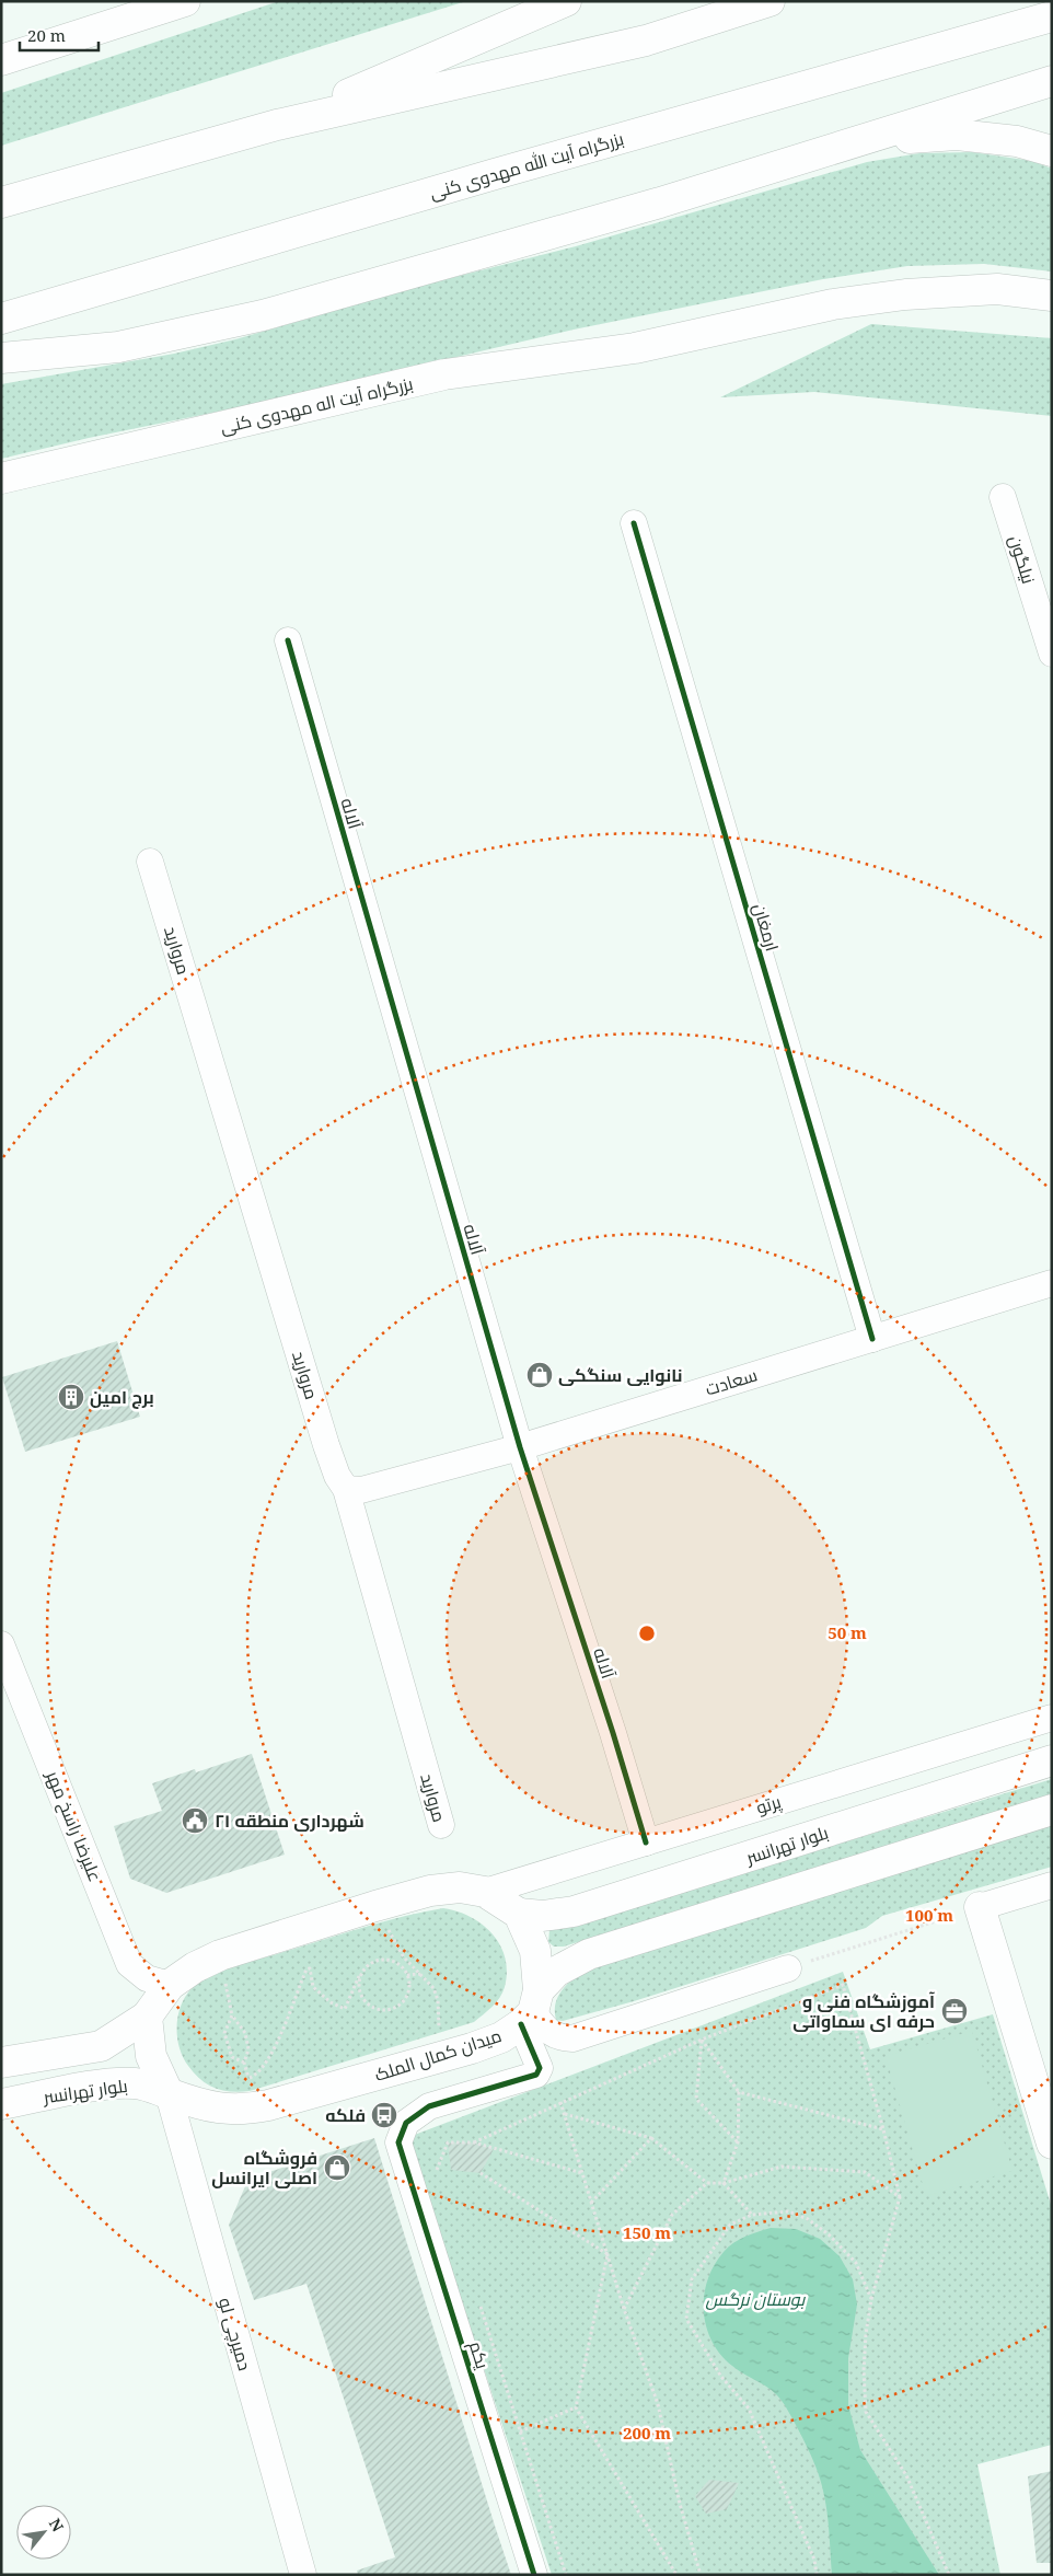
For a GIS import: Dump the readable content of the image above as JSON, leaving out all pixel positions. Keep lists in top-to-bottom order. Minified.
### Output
{"streets":{"main road":["بزرگراه آیت الله مهدوی کنی","بزرگراه آیت اله مهدوی کنی","بلوار تهرانسر","میدان کمال الملک"],"street":["نیلگون","آلاله","ارمغان","مروارید","سعادت","پرتو","علیرضا راسخ مهر","دمیرچی لو","یکم"]},"crossings":[["آلاله","سعادت"],["آلاله","پرتو"],["ارمغان","سعادت"],["مروارید","سعادت"],["بلوار تهرانسر","میدان کمال الملک"],["بلوار تهرانسر","دمیرچی لو"],["میدان کمال الملک","دمیرچی لو"],["میدان کمال الملک","یکم"]],"parks":["بوستان نرگس"],"places":{"shop":["نانوایی سنگکی","فروشگاه اصلی ایرانسل"],"building":["برج امین"],"public building":["شهرداری منطقه ۲۱"],"office":["آموزشگاه فنی و حرفه ای سماواتی"],"bus stop":["فلکه"]},"scale_bar":"20 m","north":"top right","rings":["50 m","100 m","150 m","200 m"]}
